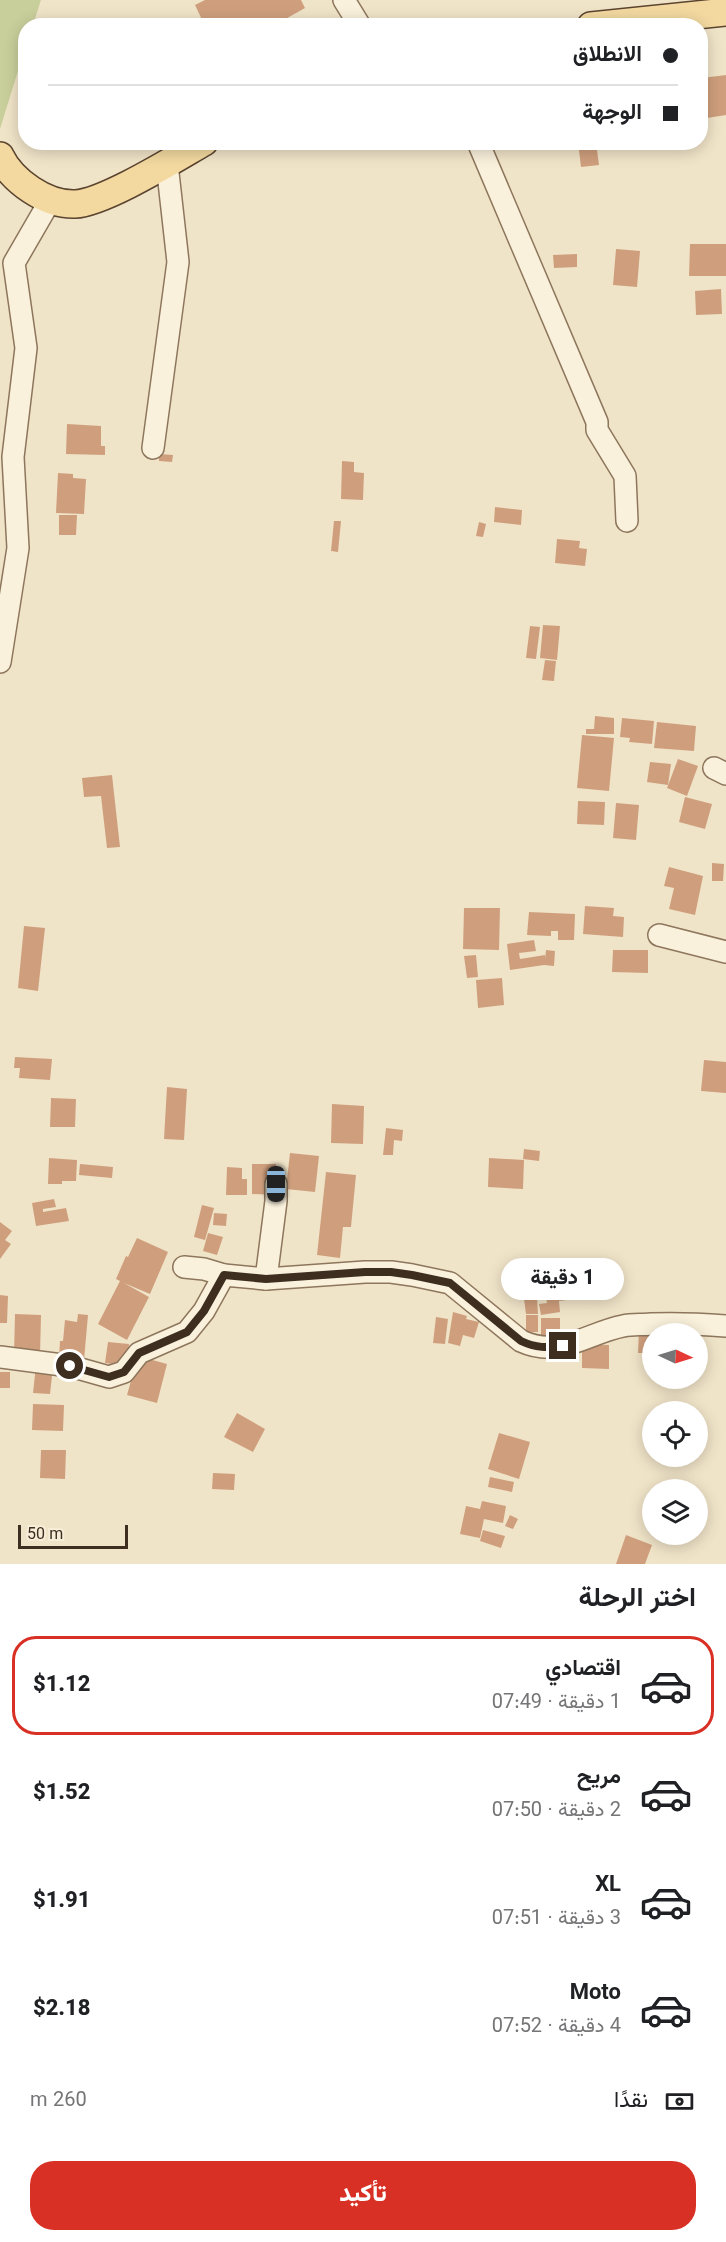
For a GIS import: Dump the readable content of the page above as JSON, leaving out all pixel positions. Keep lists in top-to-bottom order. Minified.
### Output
{"scale_bar":"50 m","north":"right","page":{"banner":["الانطلاق","الوجهة"],"bubble":"1 دقيقة","scale":"50 m","heading":"اختر الرحلة","list":[{"name":"اقتصادي","note":"1 دقيقة · 07:49","value":"$1.12"},{"name":"مريح","note":"2 دقيقة · 07:50","value":"$1.52"},{"name":"XL","note":"3 دقيقة · 07:51","value":"$1.91"},{"name":"Moto","note":"4 دقيقة · 07:52","value":"$2.18"}],"pay":["نقدًا","260 m"],"buttons":"تأكيد"}}
